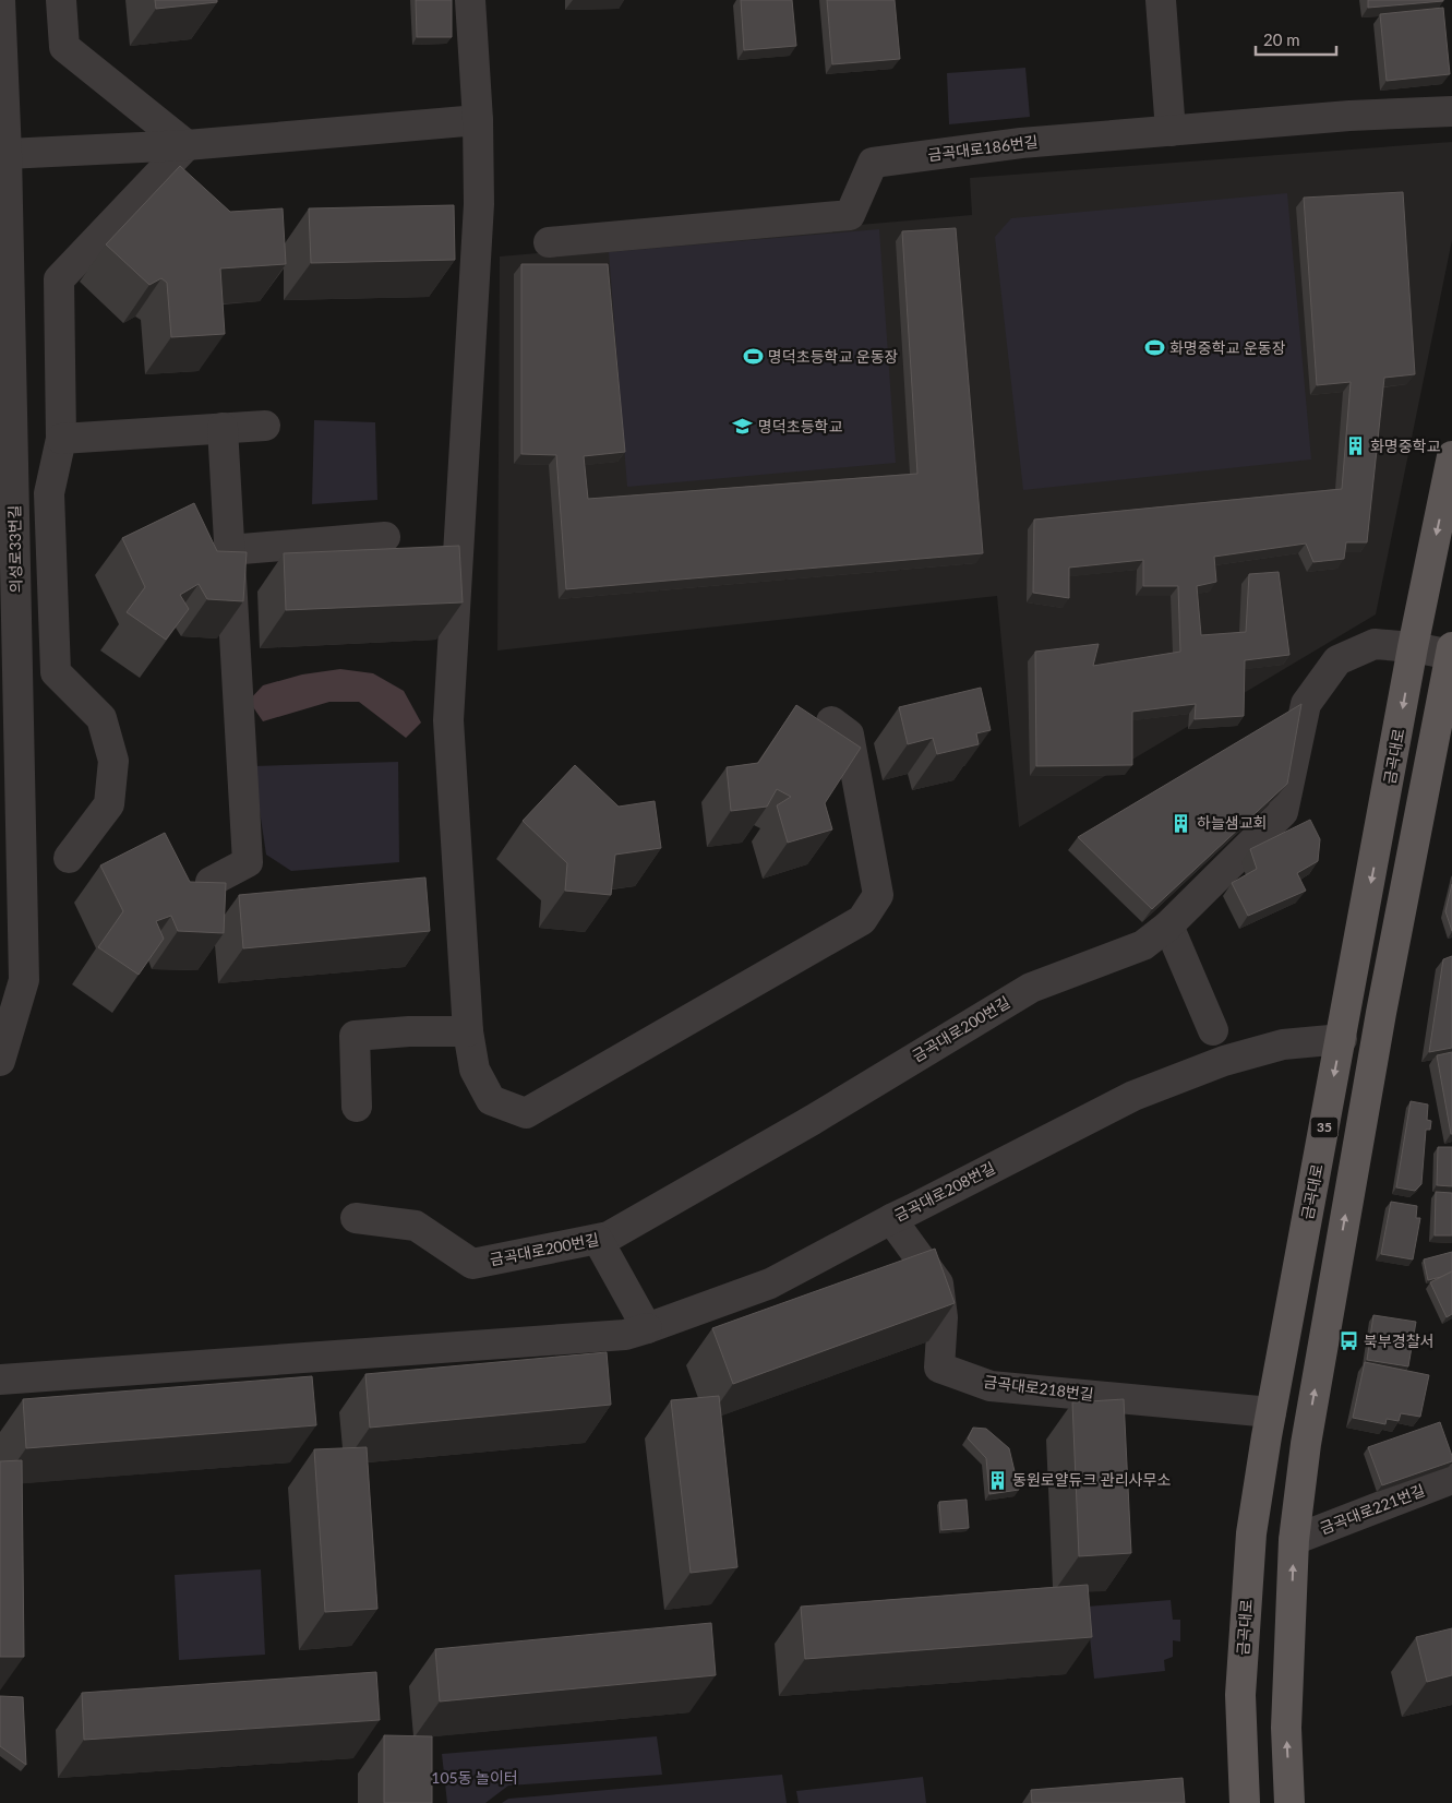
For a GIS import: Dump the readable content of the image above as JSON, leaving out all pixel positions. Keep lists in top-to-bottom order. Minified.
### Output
{"streets":{"main road":["금곡대로","35"],"street":["금곡대로186번길","의성로33번길","금곡대로200번길","금곡대로208번길","금곡대로218번길","금곡대로221번길"]},"crossings":[["금곡대로","금곡대로200번길"],["금곡대로","금곡대로208번길"],["금곡대로","금곡대로218번길"],["금곡대로200번길","35"],["35","금곡대로221번길"],["금곡대로208번길","금곡대로218번길"]],"parks":["105동 놀이터"],"places":{"sports":["화명중학교 운동장","명덕초등학교 운동장"],"school or university":["명덕초등학교"],"building":["화명중학교","하늘샘교회","동원로얄듀크 관리사무소"],"bus stop":["북부경찰서"]},"scale_bar":"20 m"}
